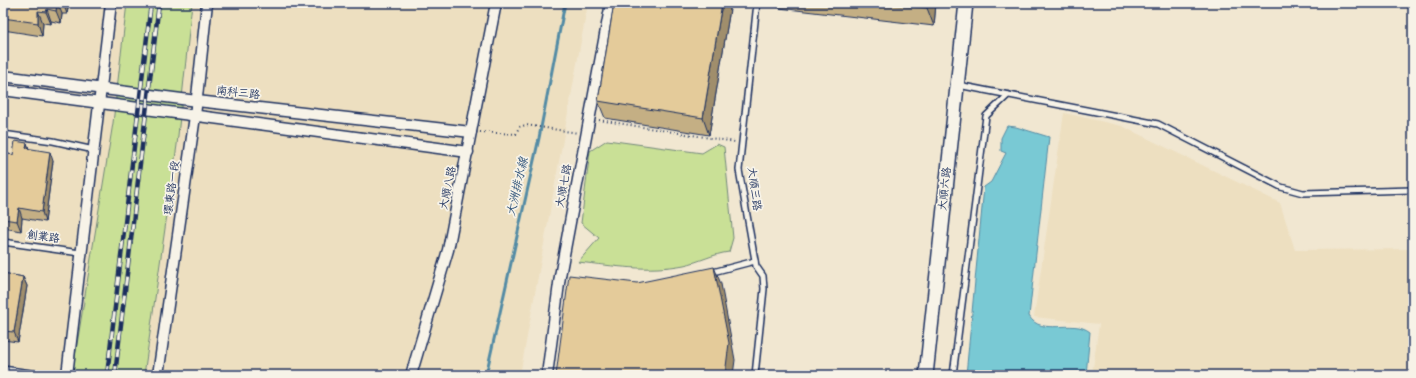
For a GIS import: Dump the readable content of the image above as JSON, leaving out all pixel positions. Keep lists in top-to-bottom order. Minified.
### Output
{"streets":{"street":["南科三路","大順七路","環東路一段","大順八路","大順六路"],"lane":["大順三路","創業路"]},"crossings":[["南科三路","環東路一段"],["南科三路","大順八路"]],"water":["大洲排水線"]}
